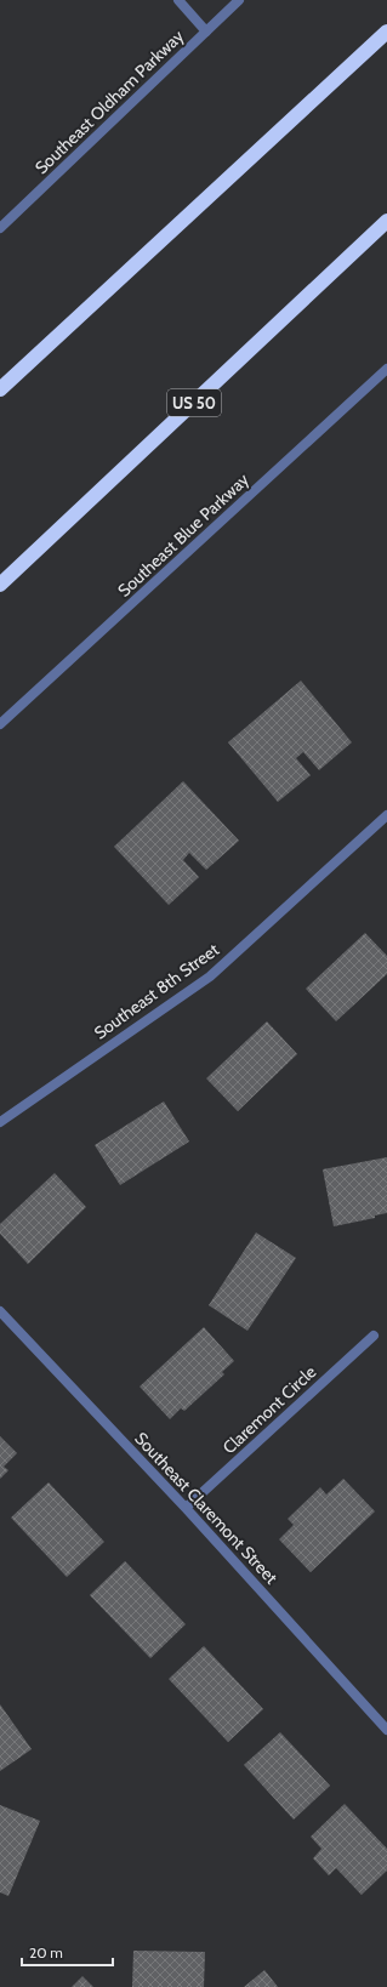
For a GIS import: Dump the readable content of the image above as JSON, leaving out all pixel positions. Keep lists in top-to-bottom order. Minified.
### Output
{"streets":{"highway":["US 50"],"street":["Southeast Oldham Parkway","Southeast Blue Parkway","Southeast 8th Street","Claremont Circle","Southeast Claremont Street"]},"crossings":[["Claremont Circle","Southeast Claremont Street"]],"scale_bar":"20 m"}
